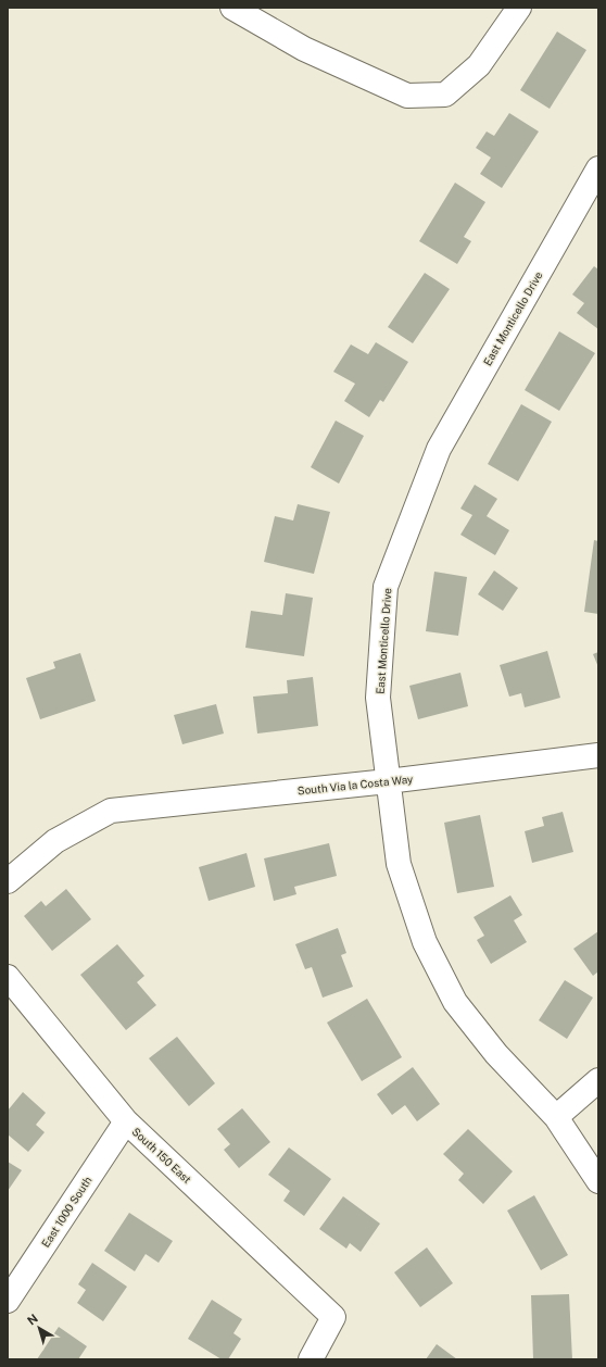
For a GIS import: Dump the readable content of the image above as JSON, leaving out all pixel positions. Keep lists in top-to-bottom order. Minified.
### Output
{"streets":{"street":["East Monticello Drive","South Via la Costa Way","South 150 East","East 1000 South"]},"crossings":[["East Monticello Drive","South Via la Costa Way"],["South 150 East","East 1000 South"]],"north":"top left"}
